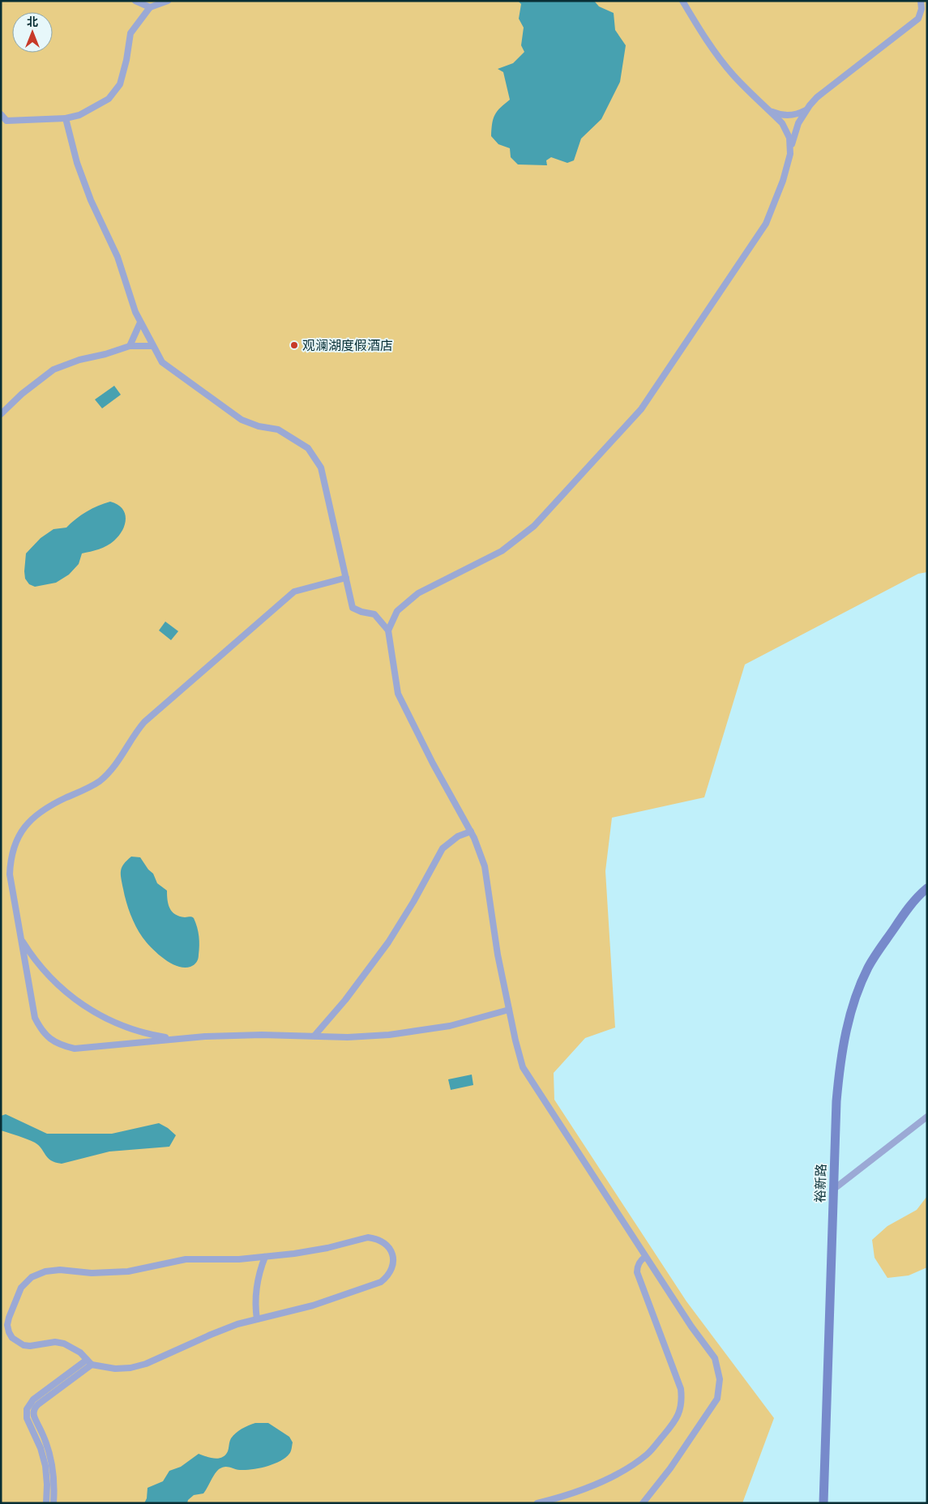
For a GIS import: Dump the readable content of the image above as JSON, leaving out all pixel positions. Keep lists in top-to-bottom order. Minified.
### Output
{"streets":{"street":["裕新路"]},"places":["观澜湖度假酒店"],"north":"top"}
